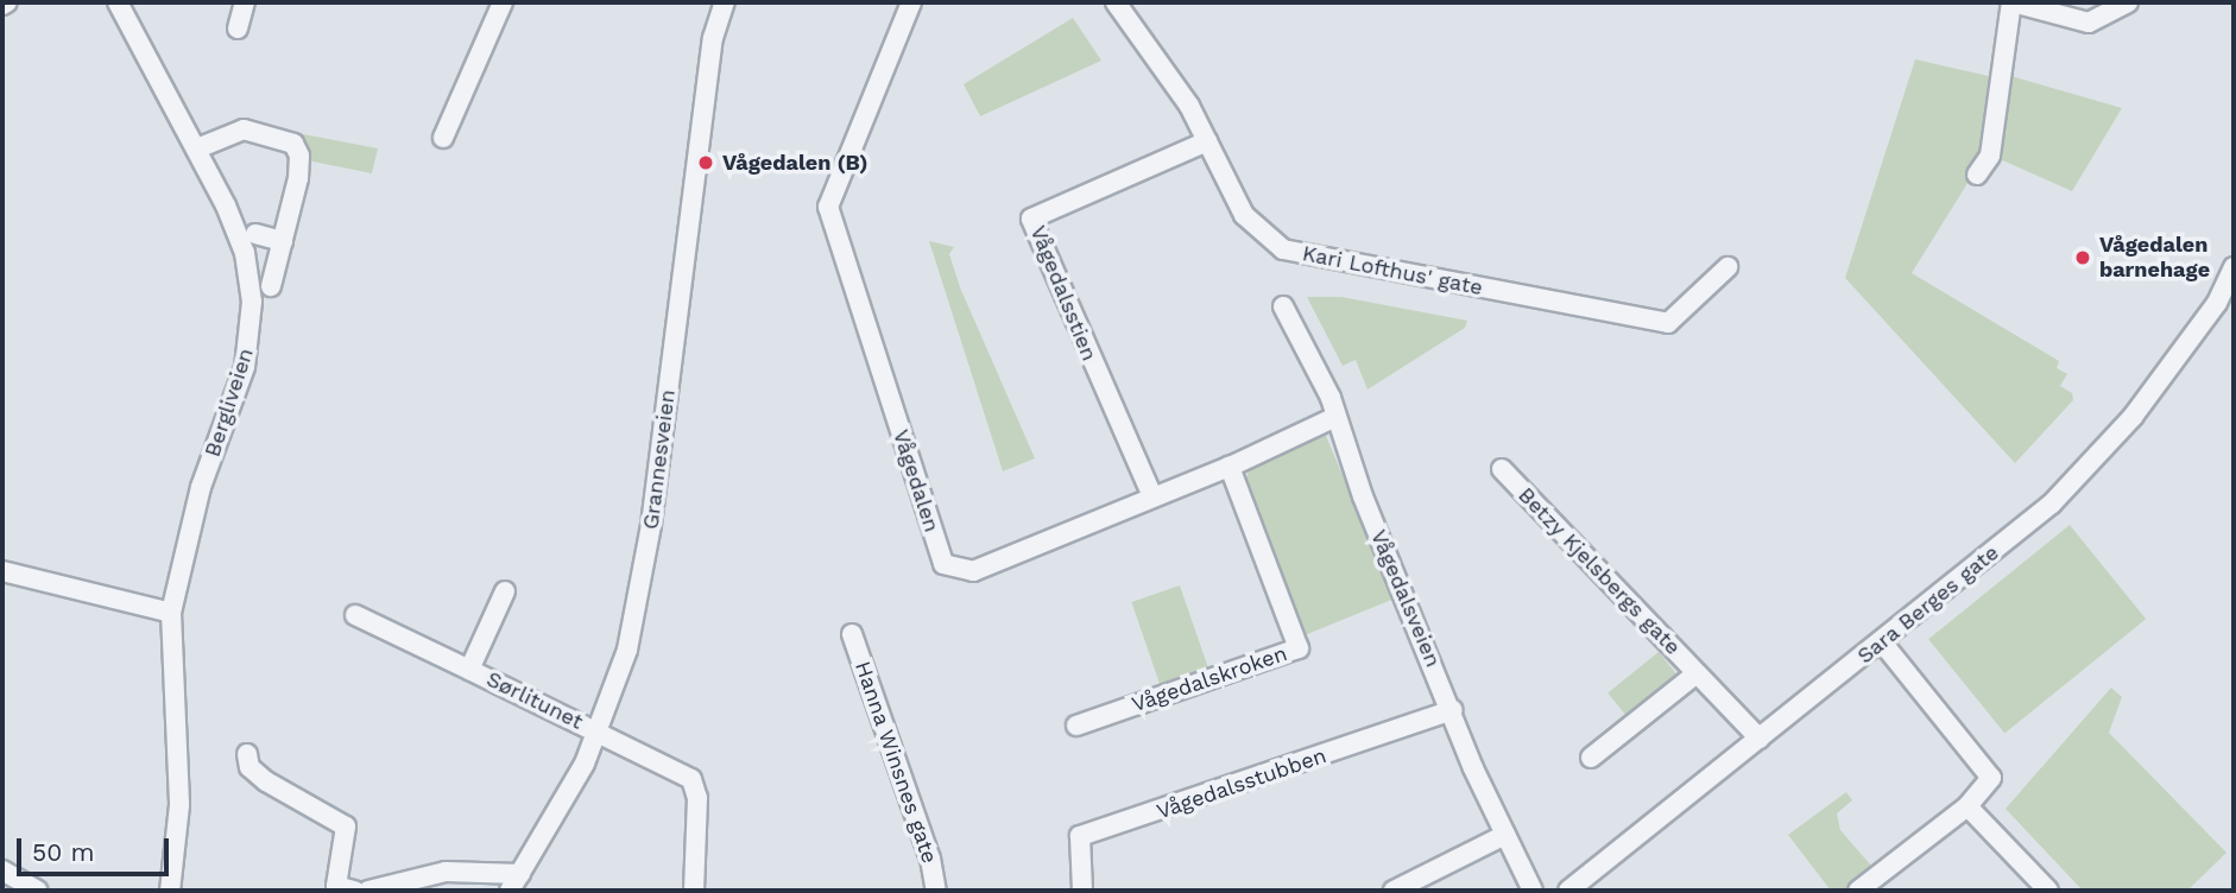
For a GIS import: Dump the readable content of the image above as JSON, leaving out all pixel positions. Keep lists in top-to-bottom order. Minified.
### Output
{"streets":{"street":["Kari Lofthus' gate","Vågedalsstien","Bergliveien","Grannesveien","Vågedalen","Betzy Kjelsbergs gate","Vågedalsveien","Sara Berges gate","Vågedalskroken","Sørlitunet","Hanna Winsnes gate","Vågedalsstubben"]},"crossings":[["Kari Lofthus' gate","Vågedalsstien"],["Vågedalsstien","Vågedalen"],["Grannesveien","Sørlitunet"],["Vågedalen","Vågedalsveien"],["Vågedalen","Vågedalskroken"],["Betzy Kjelsbergs gate","Sara Berges gate"],["Vågedalsveien","Vågedalsstubben"]],"places":["Vågedalen (B)","Vågedalen barnehage"],"scale_bar":"50 m"}
